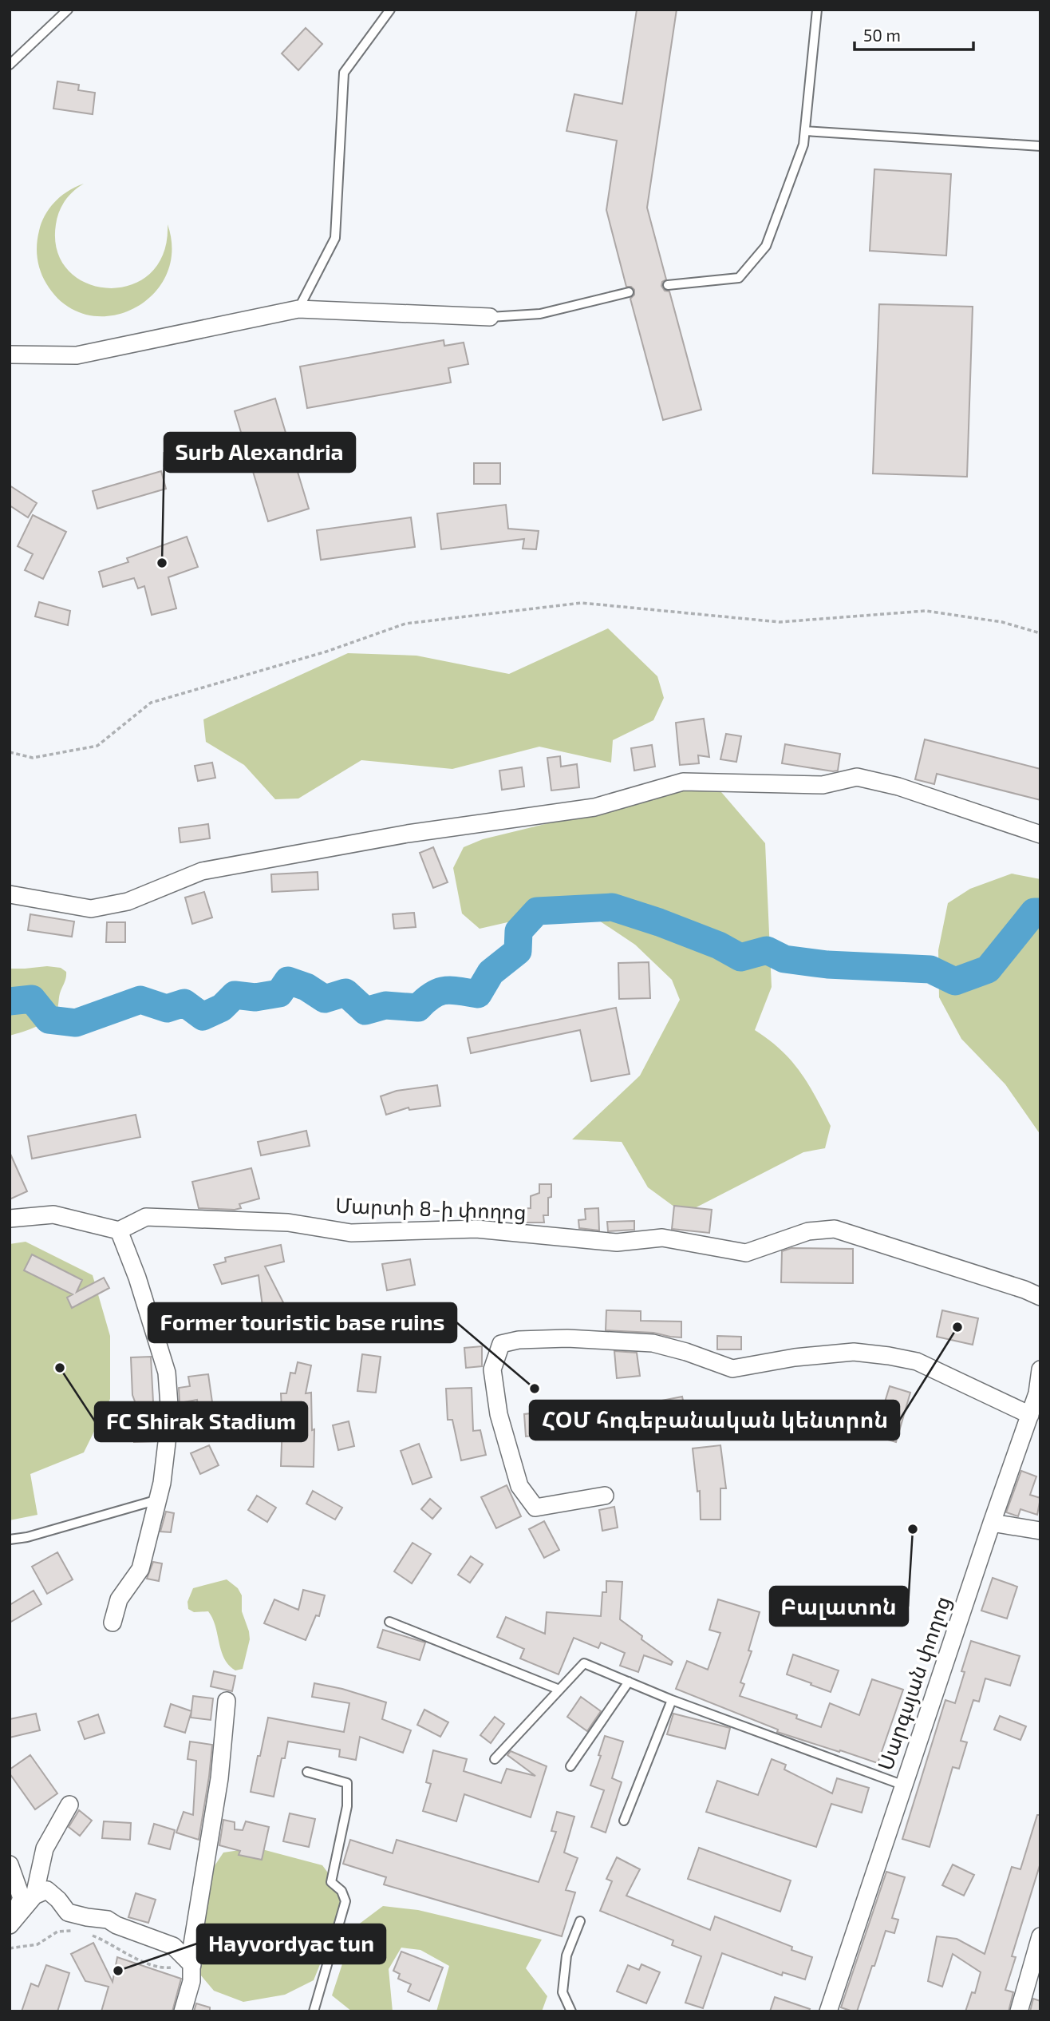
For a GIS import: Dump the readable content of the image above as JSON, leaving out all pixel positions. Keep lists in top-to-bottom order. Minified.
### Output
{"streets":{"street":["Մարտի 8-ի փողոց","Սարգսյան փողոց"]},"places":["Surb Alexandria","ՀՕՄ հոգեբանական կենտրոն","FC Shirak Stadium","Former touristic base ruins","Բալատոն","Hayvordyac tun"],"scale_bar":"50 m"}
